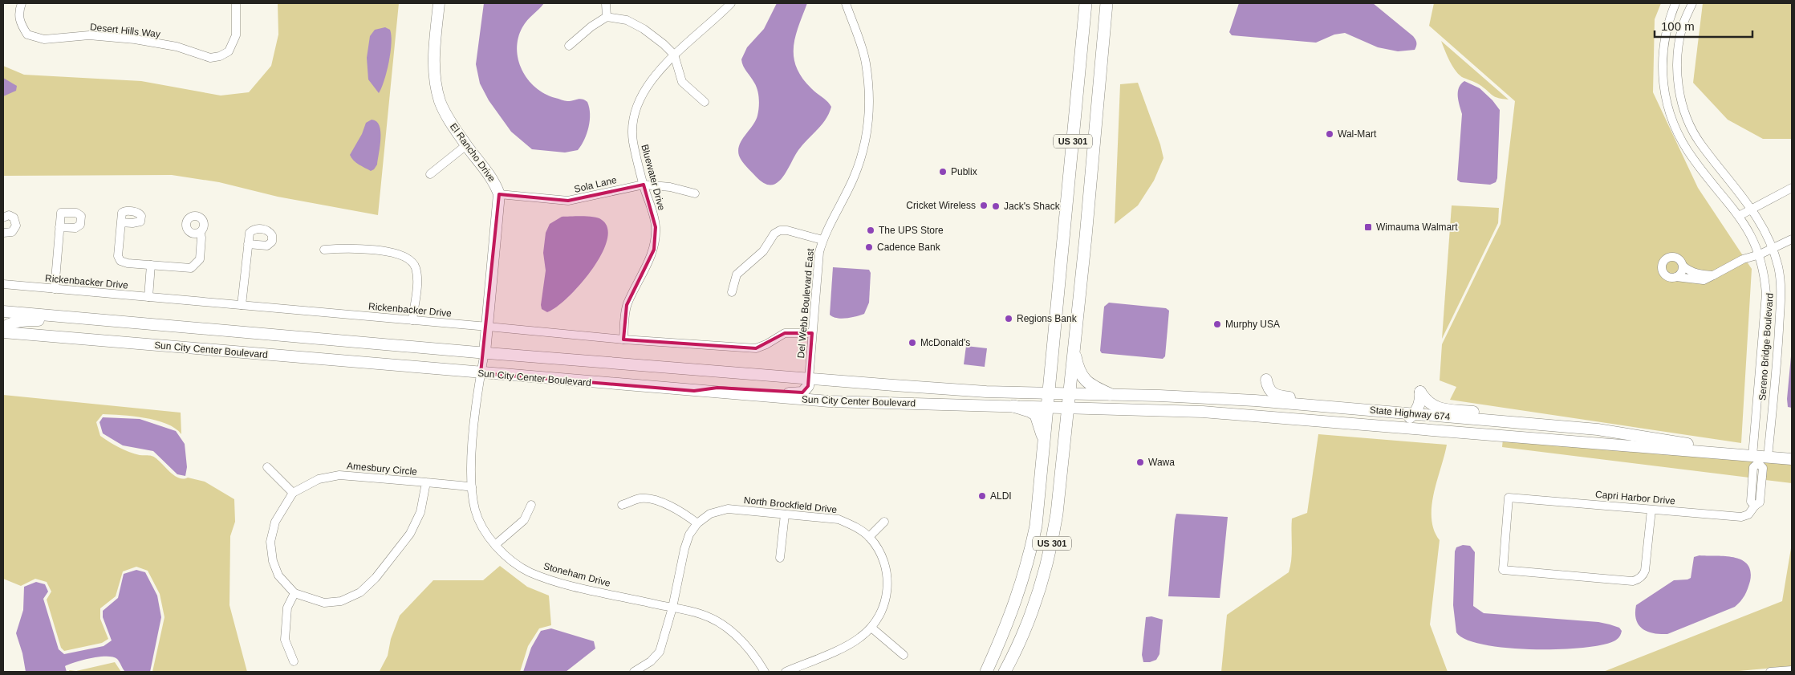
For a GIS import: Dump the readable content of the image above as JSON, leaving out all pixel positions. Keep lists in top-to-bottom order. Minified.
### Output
{"streets":{"main road":["US 301","El Rancho Drive","Sun City Center Boulevard","State Highway 674"],"street":["Desert Hills Way","Bluewater Drive","Sola Lane","Rickenbacker Drive","Del Webb Boulevard East","Sereno Bridge Boulevard","Amesbury Circle","Capri Harbor Drive","North Brockfield Drive","Stoneham Drive"]},"crossings":[["US 301","Sun City Center Boulevard"],["US 301","State Highway 674"],["El Rancho Drive","Sola Lane"],["El Rancho Drive","Rickenbacker Drive"],["El Rancho Drive","Sun City Center Boulevard"],["El Rancho Drive","Stoneham Drive"],["Bluewater Drive","Sola Lane"],["Bluewater Drive","Rickenbacker Drive"],["Rickenbacker Drive","Del Webb Boulevard East"],["Del Webb Boulevard East","Sun City Center Boulevard"],["Sereno Bridge Boulevard","State Highway 674"],["Sereno Bridge Boulevard","Capri Harbor Drive"],["Sun City Center Boulevard","State Highway 674"],["Sun City Center Boulevard","Stoneham Drive"],["State Highway 674","Capri Harbor Drive"],["Amesbury Circle","Stoneham Drive"],["North Brockfield Drive","Stoneham Drive"]],"places":{"other":["Wal-Mart","Publix","Cricket Wireless","Jack's Shack","The UPS Store","Cadence Bank","Regions Bank","Murphy USA","McDonald's","Wawa","ALDI"],"transit":["Wimauma Walmart"]},"scale_bar":"100 m"}
